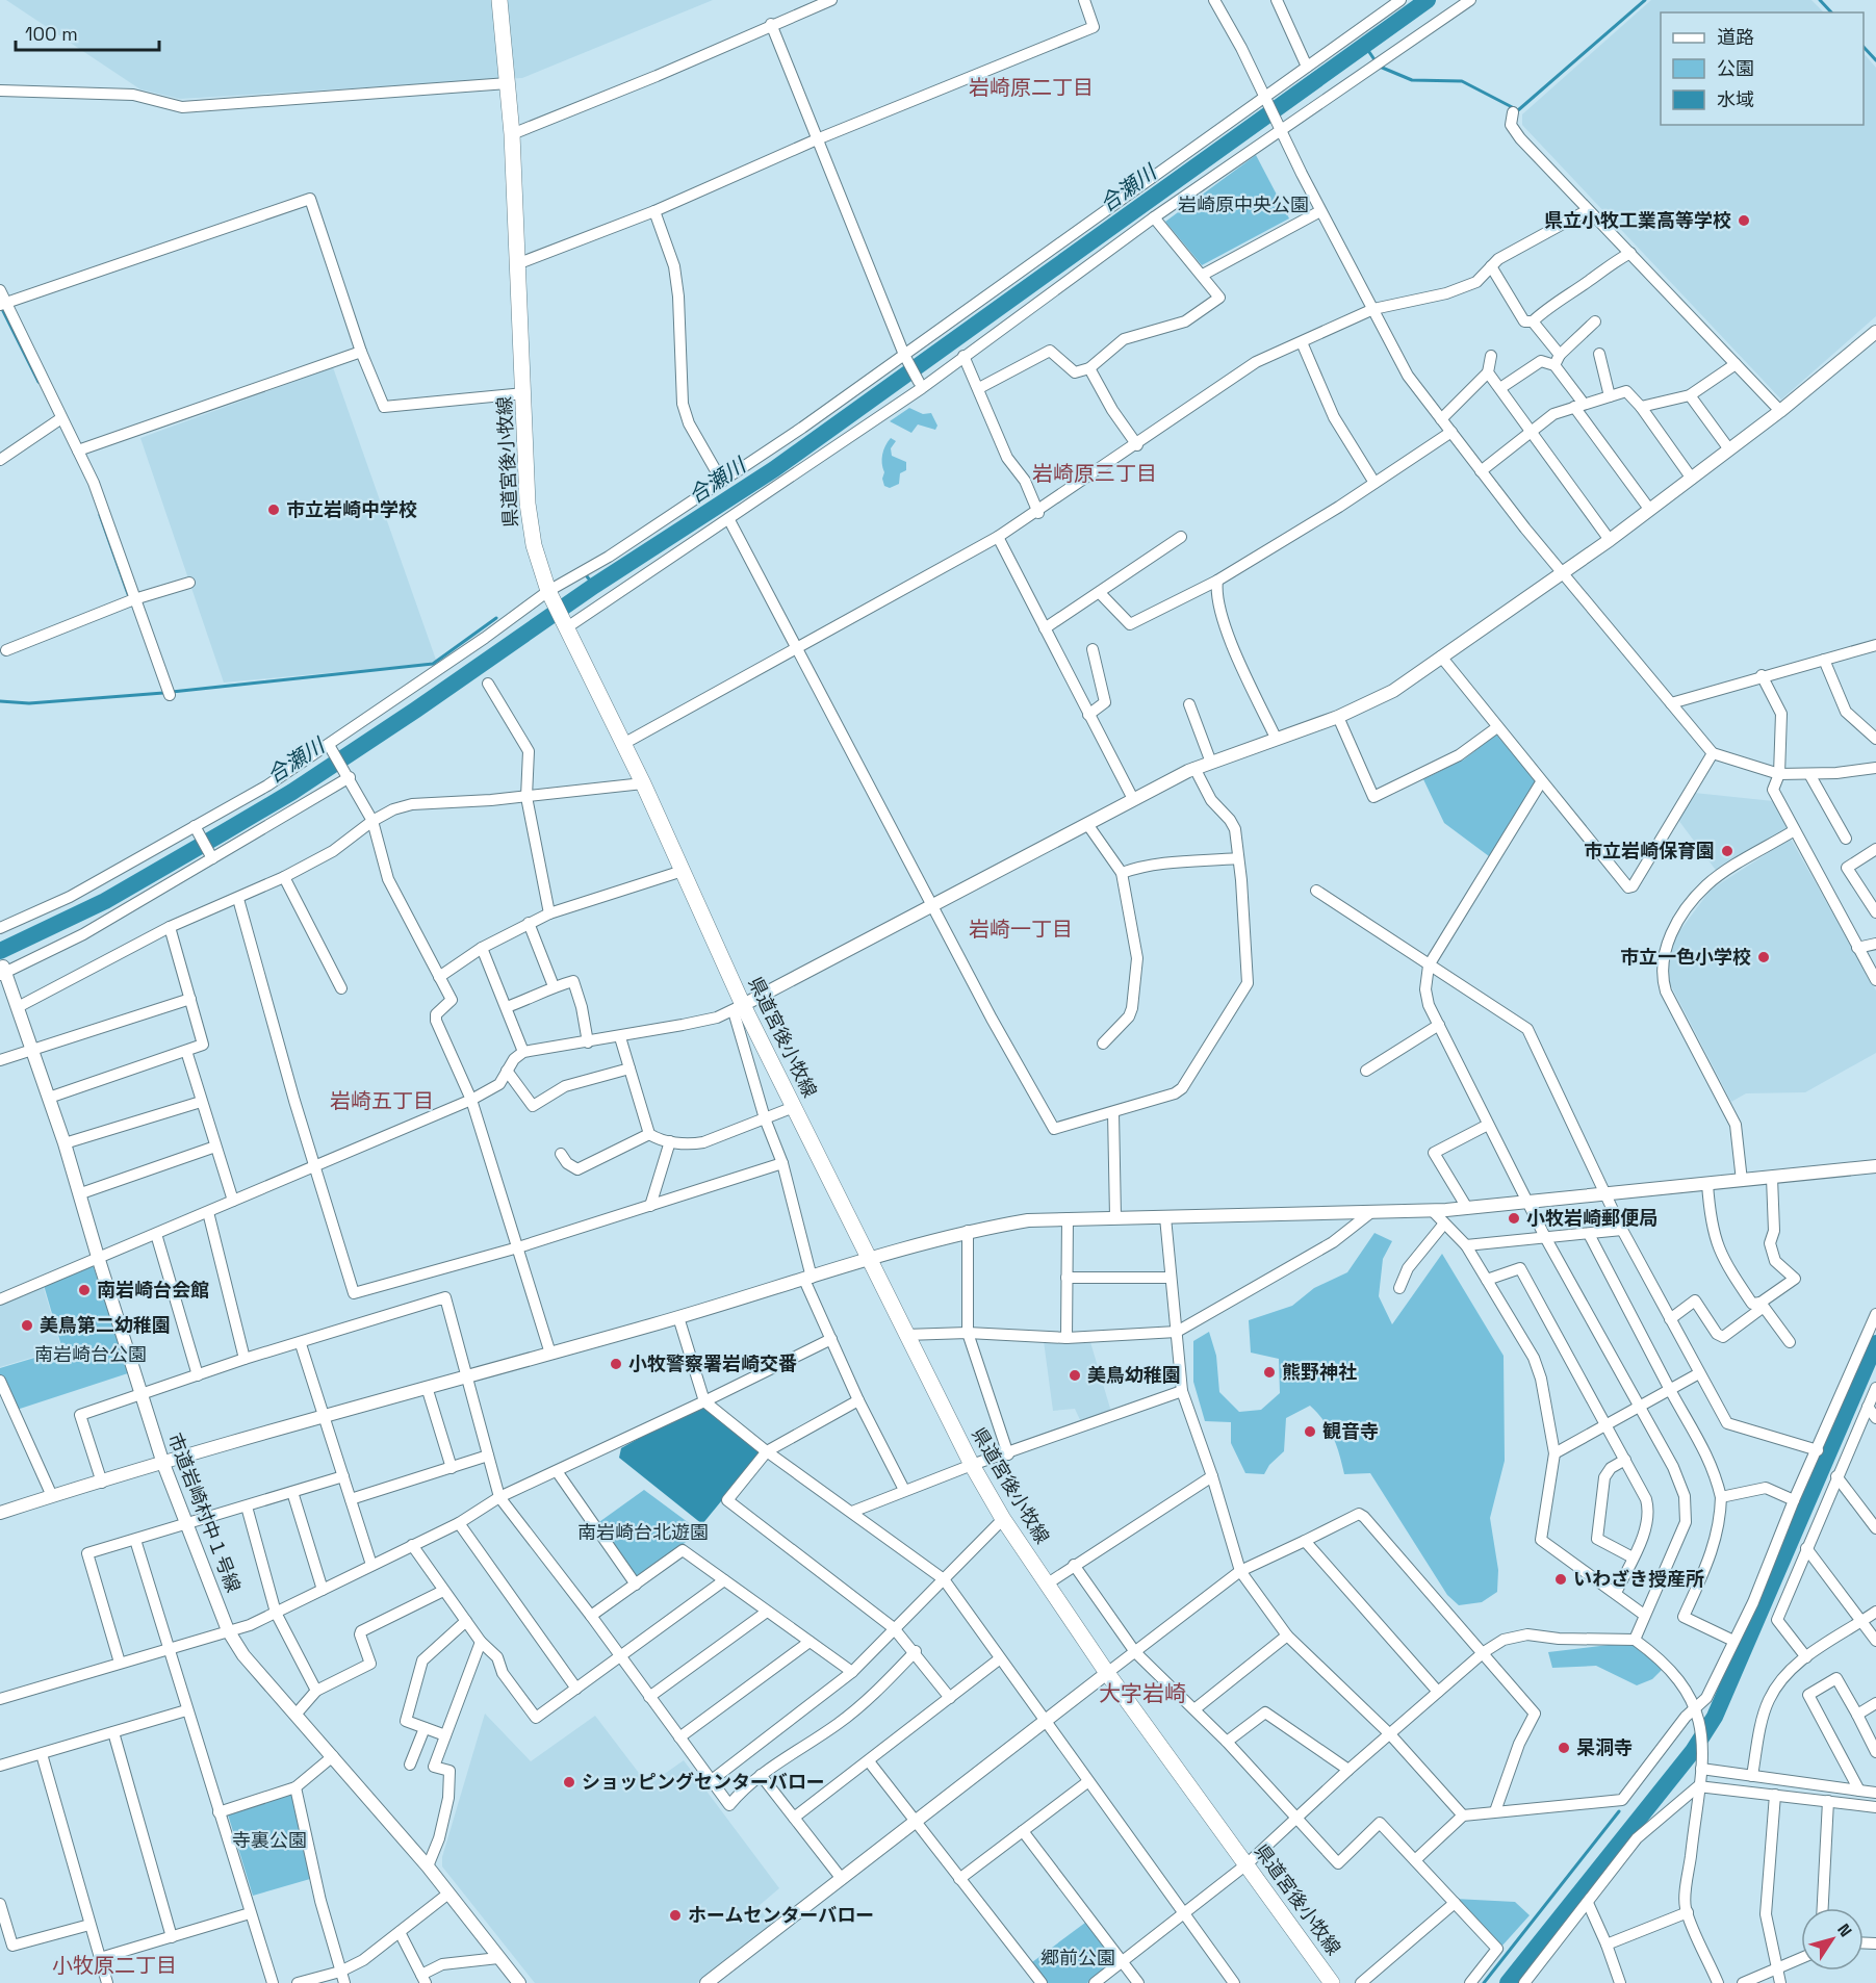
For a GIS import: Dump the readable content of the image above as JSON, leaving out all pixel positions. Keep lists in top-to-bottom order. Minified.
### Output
{"streets":{"main road":["県道宮後小牧線"],"street":["市道岩崎村中１号線"]},"districts":["岩崎原二丁目","岩崎原三丁目","岩崎一丁目","岩崎五丁目","大字岩崎","小牧原二丁目"],"water":["合瀬川"],"parks":["岩崎原中央公園","南岩崎台公園","南岩崎台北遊園","寺裏公園","郷前公園"],"places":["県立小牧工業高等学校","市立岩崎中学校","市立岩崎保育園","市立一色小学校","小牧岩崎郵便局","南岩崎台会館","美鳥第二幼稚園","小牧警察署岩崎交番","熊野神社","美鳥幼稚園","観音寺","いわざき授産所","杲洞寺","ショッピングセンターバロー","ホームセンターバロー"],"legend":["道路","公園","水域"],"scale_bar":"100 m","north":"top right"}
